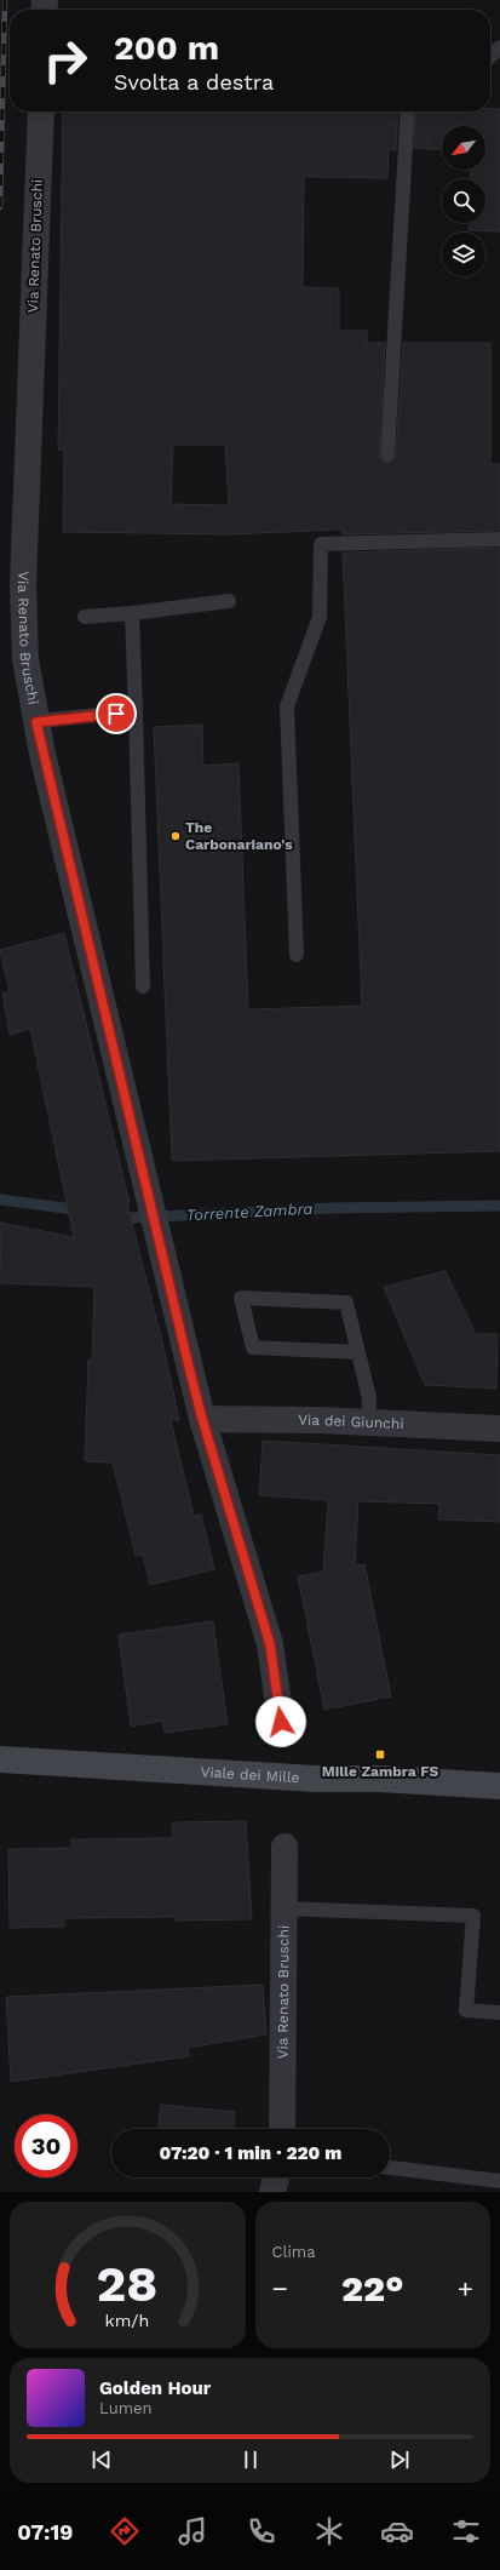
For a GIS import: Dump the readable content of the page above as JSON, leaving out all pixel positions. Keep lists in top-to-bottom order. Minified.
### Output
{"streets":{"street":["Via Renato Bruschi","Via dei Giunchi","Viale dei Mille"]},"crossings":[["Via Renato Bruschi","Via dei Giunchi"]],"water":["Torrente Zambra"],"places":{"other":["The Carbonariano's"],"transit":["Mille Zambra FS"]},"north":"bottom left","page":{"turn":["200 m","Svolta a destra"],"limit":"30","trip":"07:20 · 1 min · 220 m","tile":"Clima","heat":["−","22°","+"],"song":["Golden Hour","Lumen"],"tabs":"07:19","gauge":["28","km/h"]}}
